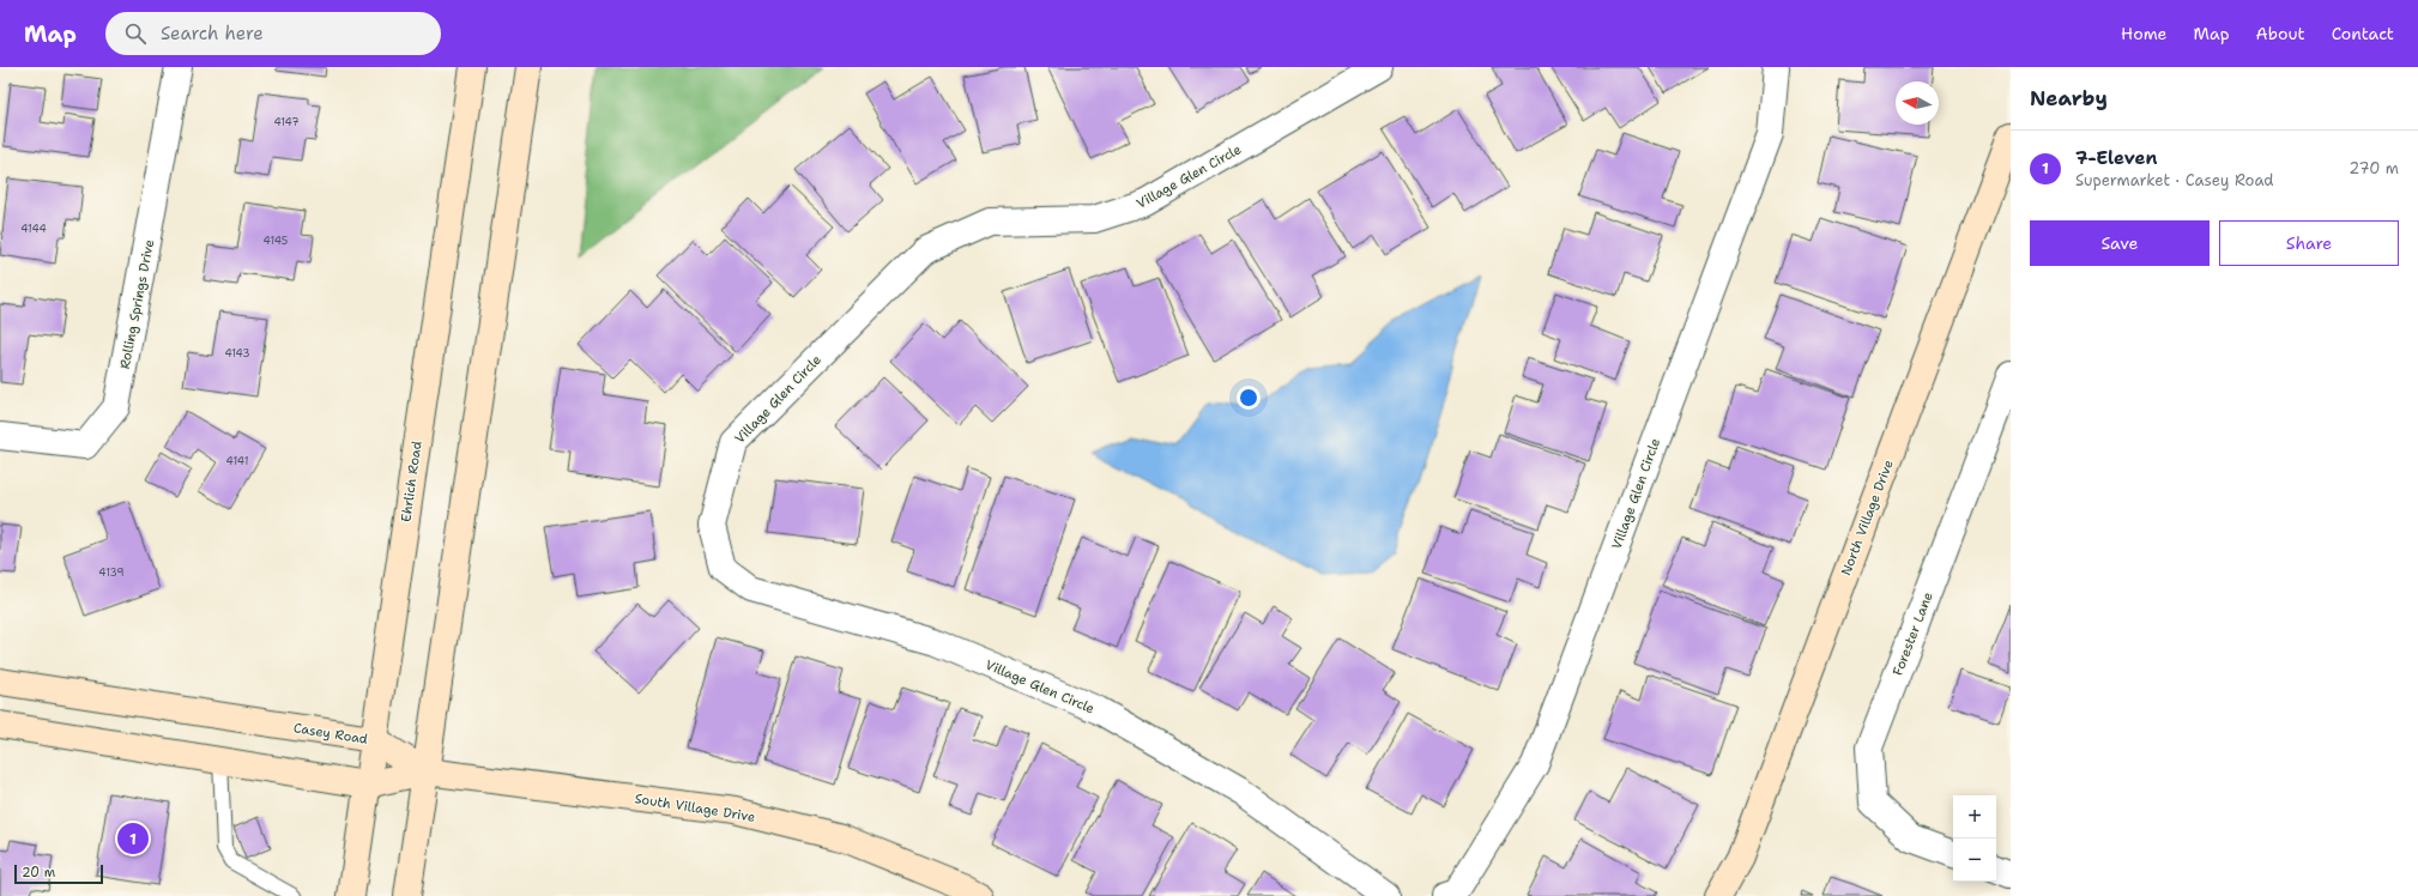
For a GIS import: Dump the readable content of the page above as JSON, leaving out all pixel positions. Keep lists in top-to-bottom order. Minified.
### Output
{"streets":{"street":["Village Glen Circle","Rolling Springs Drive","Ehrlich Road","North Village Drive","Forester Lane","Casey Road","South Village Drive"]},"crossings":[["Ehrlich Road","Casey Road"],["Casey Road","South Village Drive"]],"house_numbers":["4147","4144","4145","4143","4141","4139"],"scale_bar":"20 m","north":"left","page":{"header":"Map","search":"Search here","nav":["Home","Map","About","Contact"],"heading":"Nearby","list":[{"mark":"1","name":"7-Eleven","note":"Supermarket · Casey Road","value":"270 m"}],"buttons":["Save","Share"],"map_buttons":["+","−"],"pins":"1","scale":"20 m"}}
